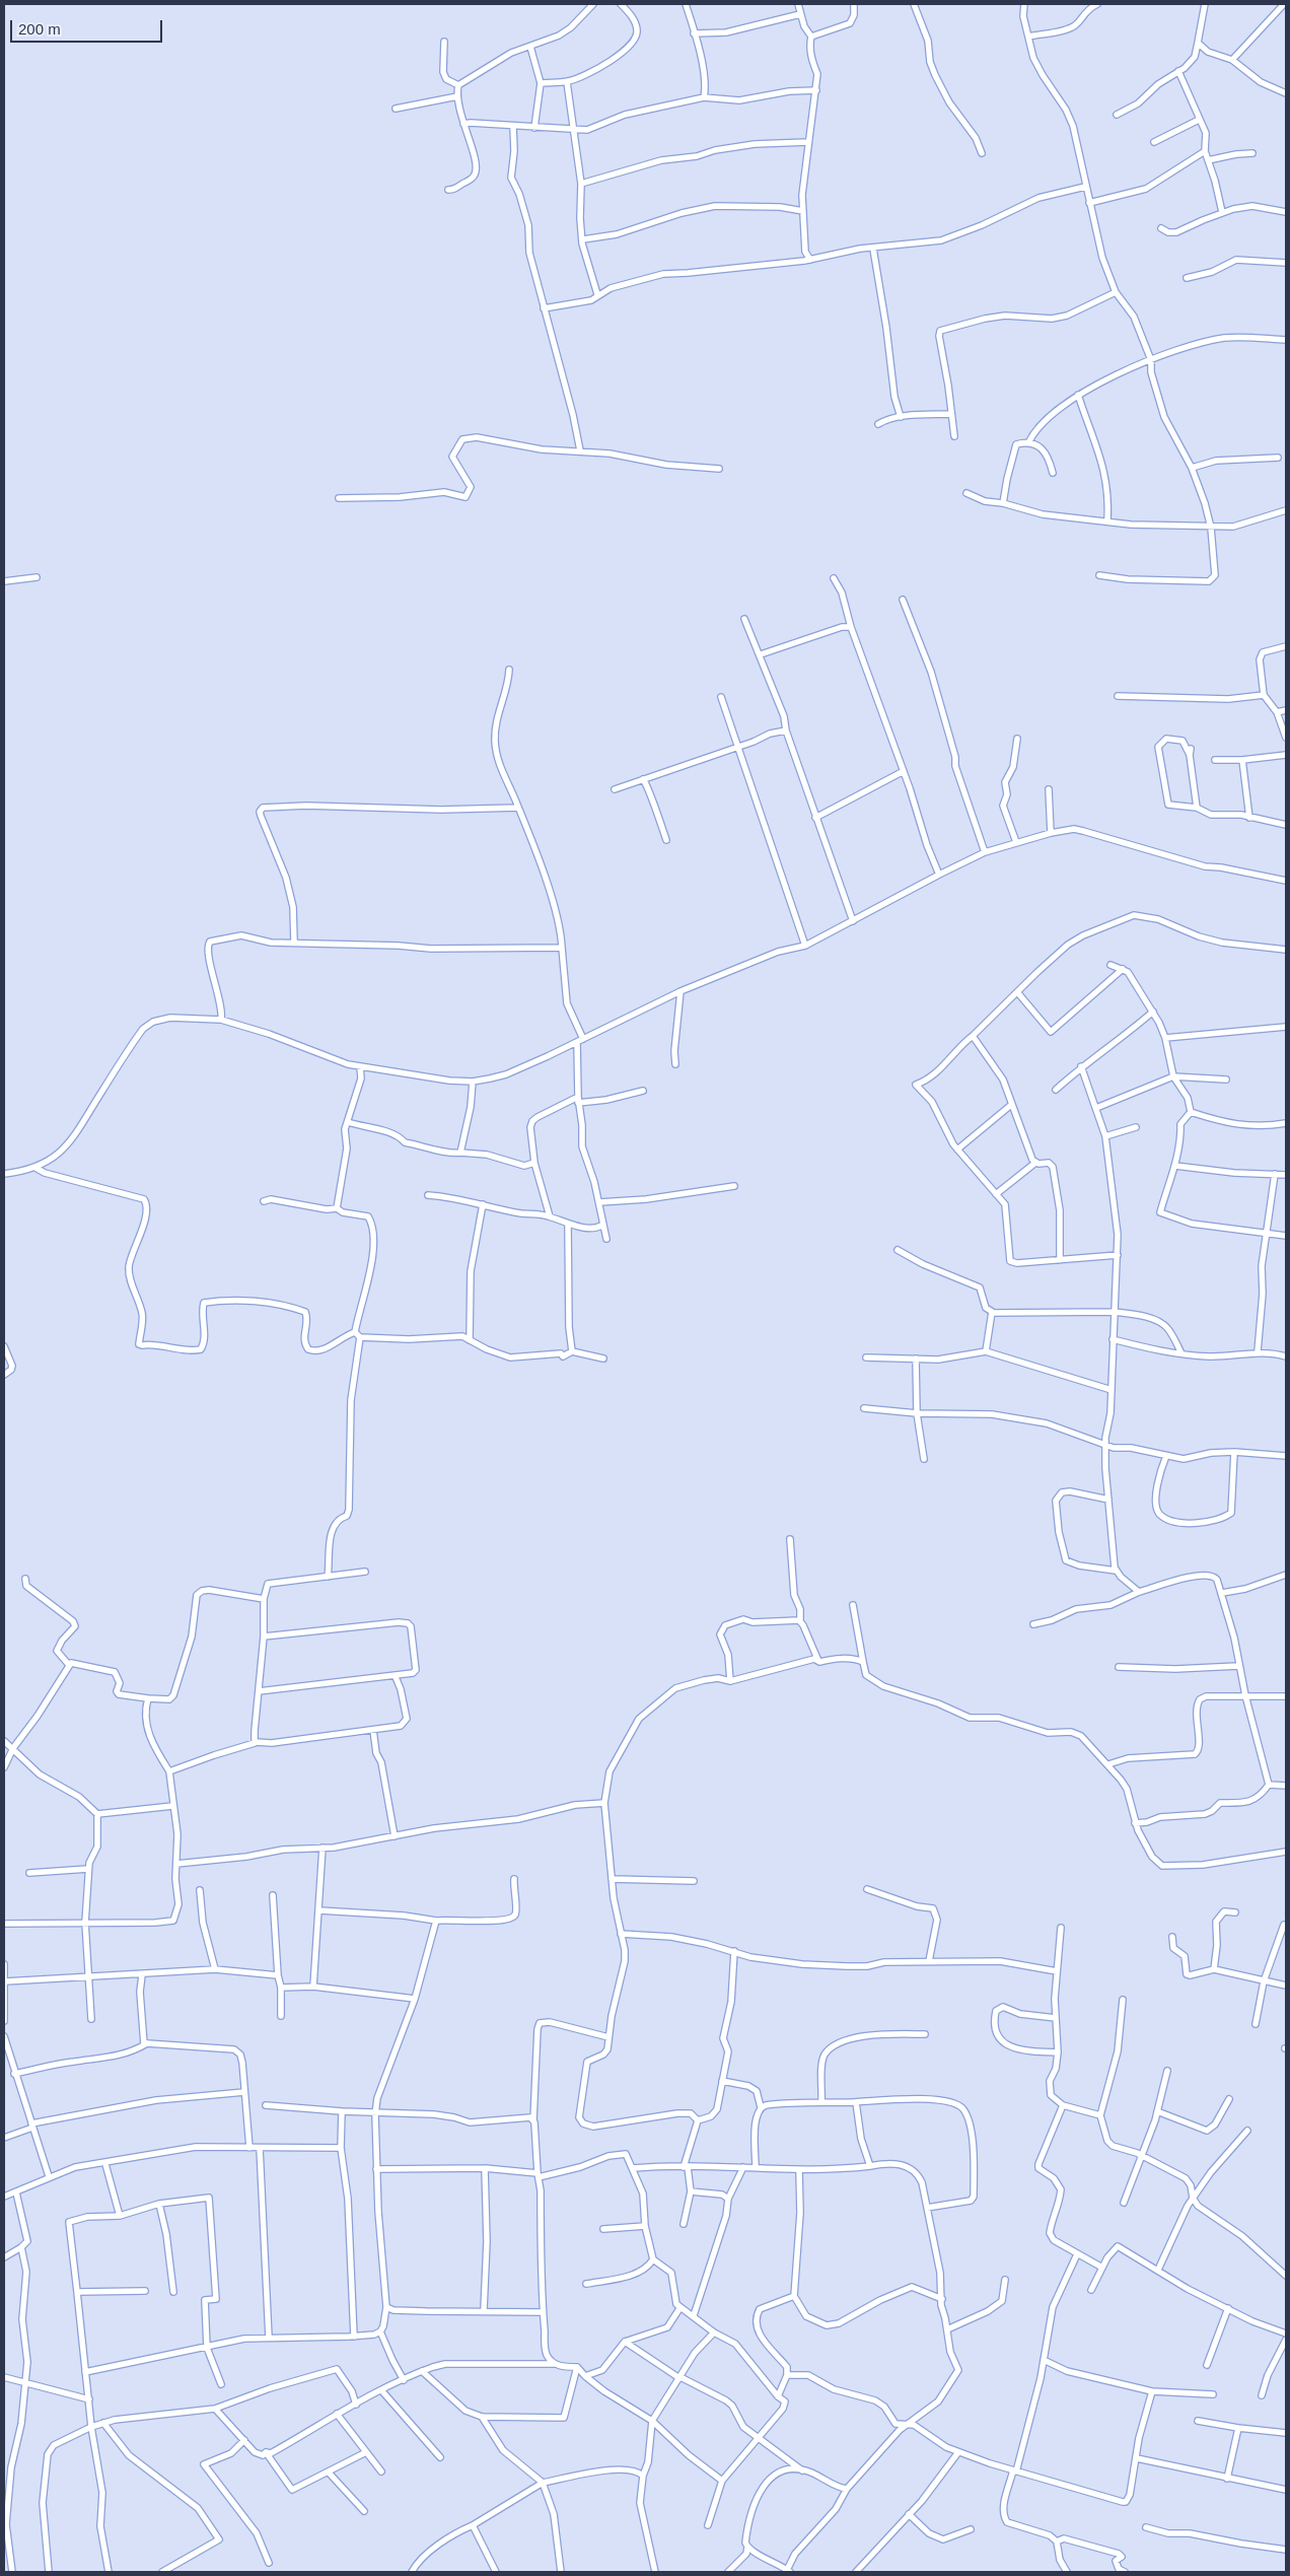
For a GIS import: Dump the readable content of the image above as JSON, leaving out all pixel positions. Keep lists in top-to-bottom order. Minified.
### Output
{"scale_bar":"200 m"}
